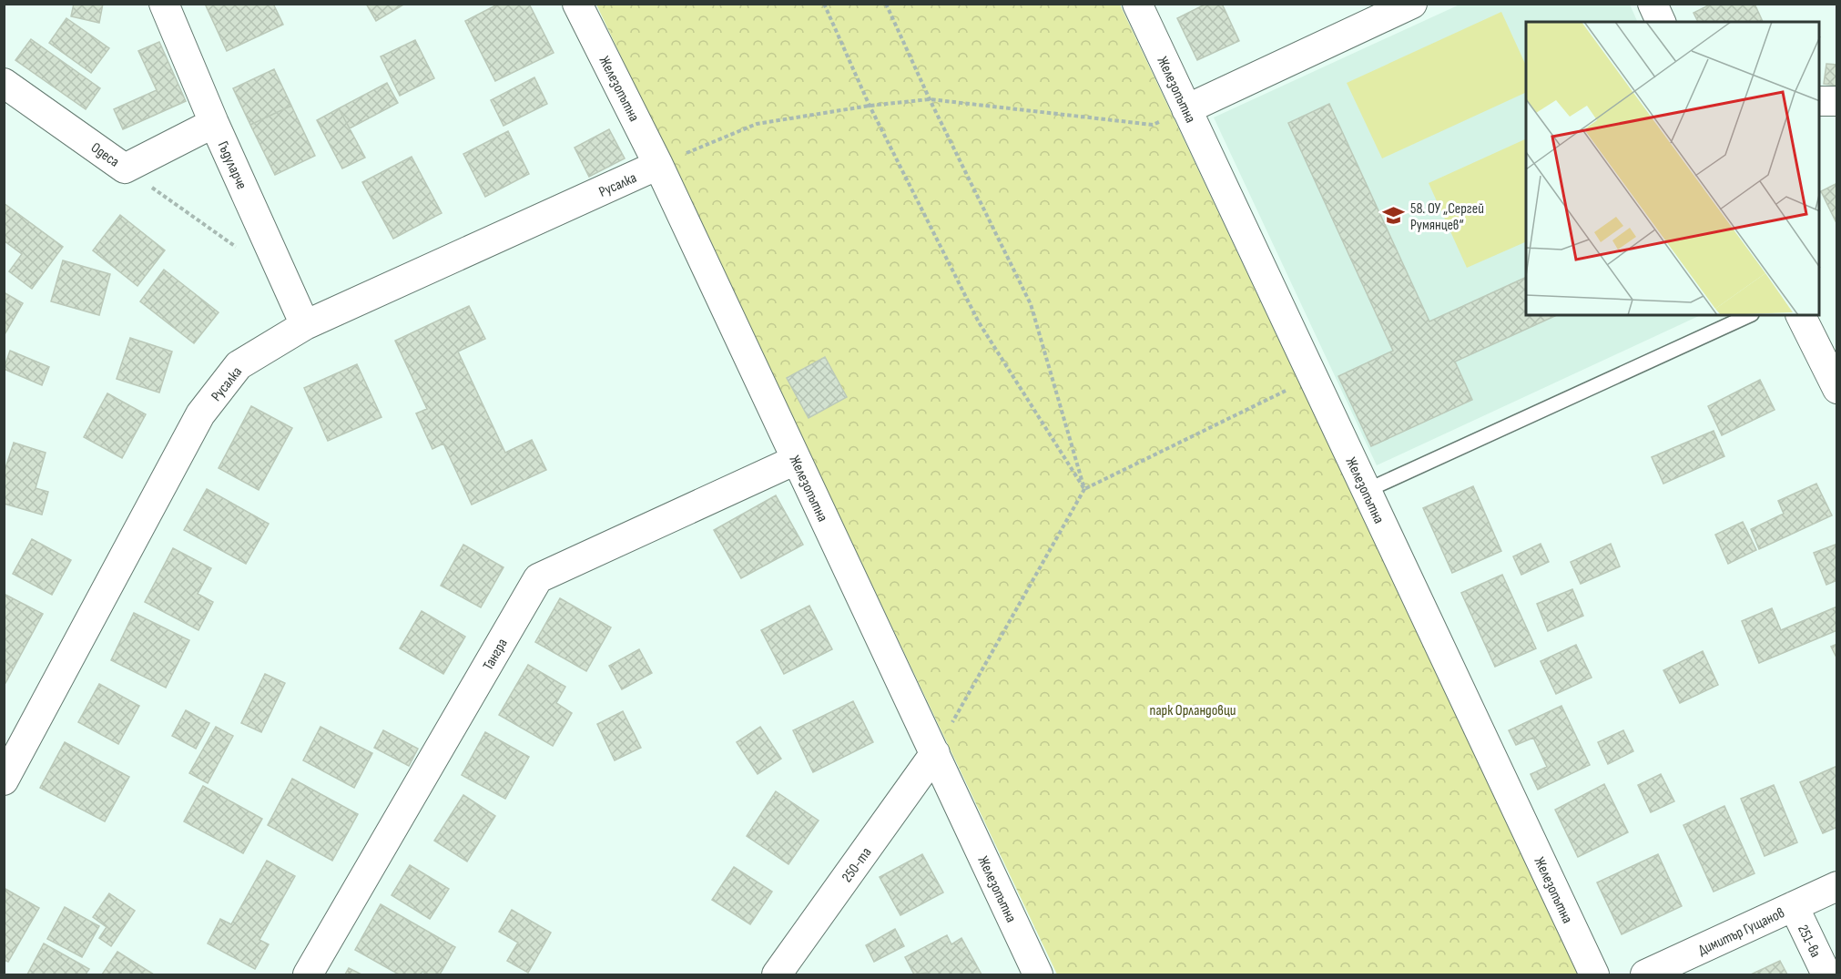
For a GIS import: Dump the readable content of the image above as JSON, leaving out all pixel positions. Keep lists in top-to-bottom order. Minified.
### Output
{"streets":{"street":["Железопътна","Одеса","Гъдуларче","Русалка","Тангра","250-та","Димитър Гущанов","251-ва"]},"crossings":[["Железопътна","Русалка"],["Железопътна","Тангра"],["Железопътна","250-та"],["Одеса","Гъдуларче"],["Гъдуларче","Русалка"],["Димитър Гущанов","251-ва"]],"parks":["парк Орландовци"],"places":{"school or university":["58. ОУ „Сергей Румянцев“"]}}
